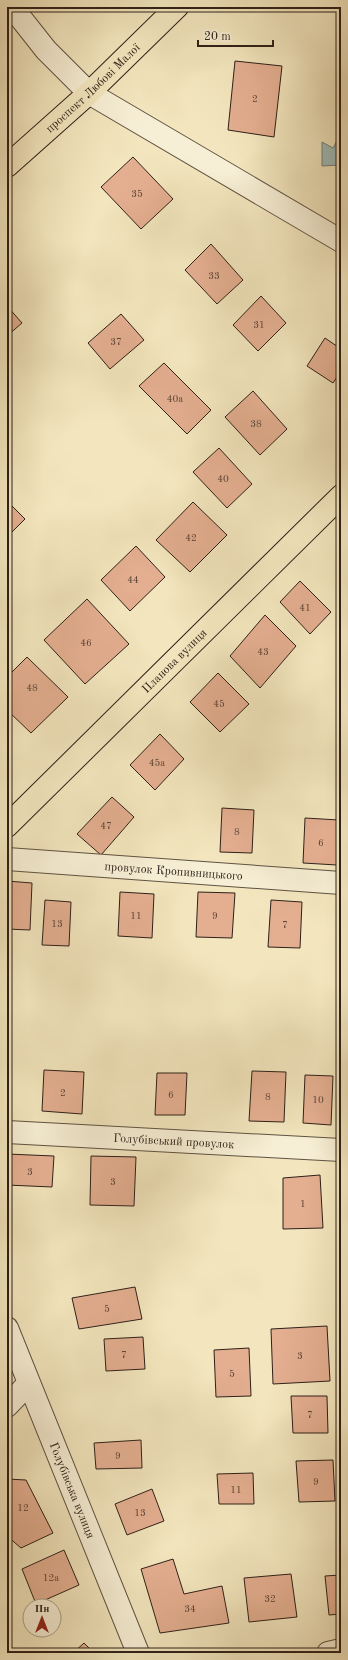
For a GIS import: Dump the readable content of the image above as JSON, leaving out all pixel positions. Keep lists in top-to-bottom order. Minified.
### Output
{"streets":{"main road":["проспект Любові Малої","Планова вулиця"],"street":["провулок Кропивницького","Голубівський провулок","Голубівська вулиця"]},"house_numbers":["2","35","33","31","37","40а","38","40","42","44","41","46","43","48","45","45а","47","8","6","11","9","13","7","2","6","8","10","3","3","1","5","7","3","5","7","9","9","11","12","13","12а","32","34"],"scale_bar":"20 m","north":"top"}
